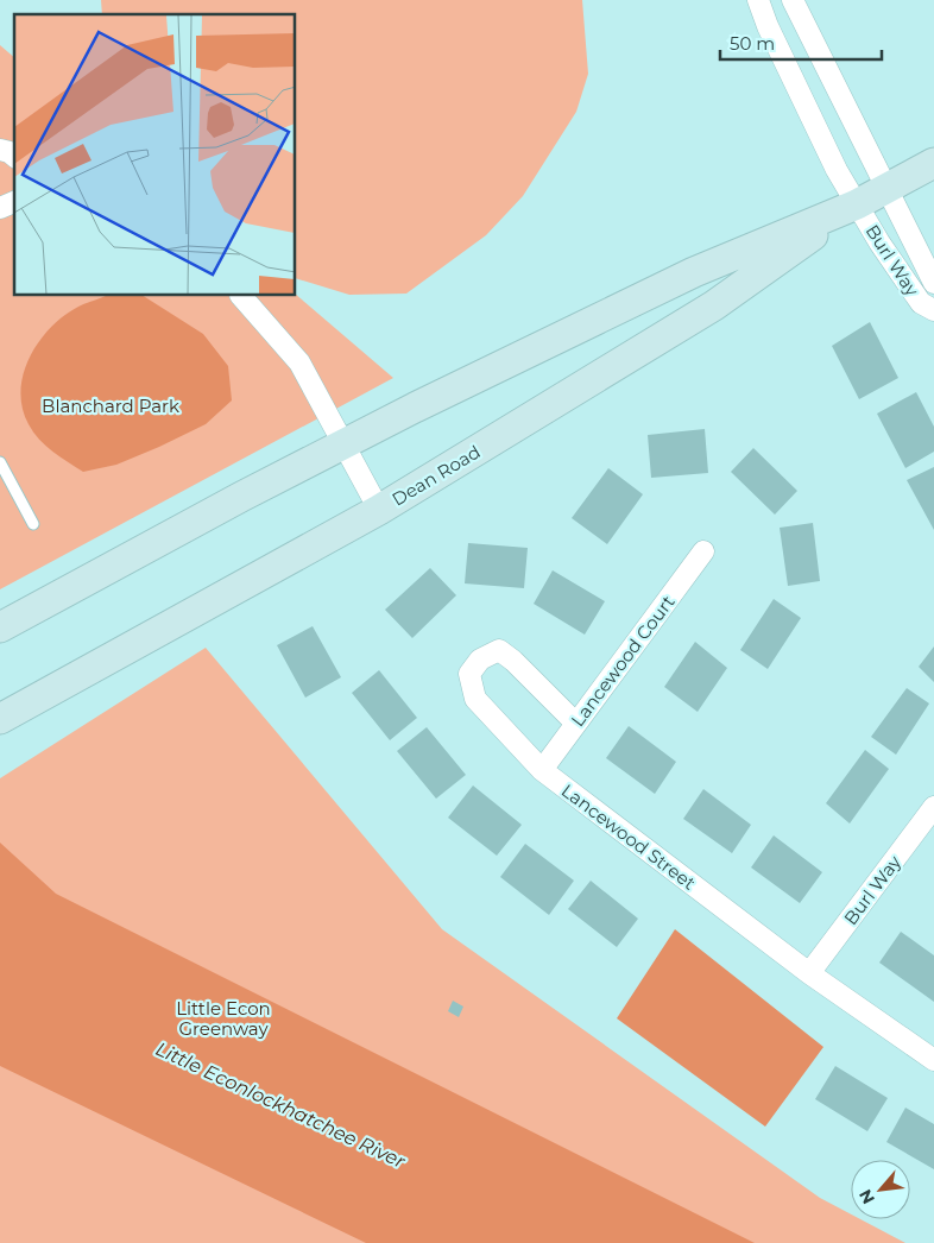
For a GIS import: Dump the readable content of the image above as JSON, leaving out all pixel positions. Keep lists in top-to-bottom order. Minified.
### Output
{"streets":{"main road":["Dean Road"],"street":["Burl Way","Lancewood Court","Lancewood Street"]},"crossings":[["Burl Way","Dean Road"],["Burl Way","Lancewood Street"],["Lancewood Court","Lancewood Street"]],"water":["Little Econlockhatchee River"],"parks":["Blanchard Park","Little Econ Greenway"],"scale_bar":"50 m","north":"bottom left"}
